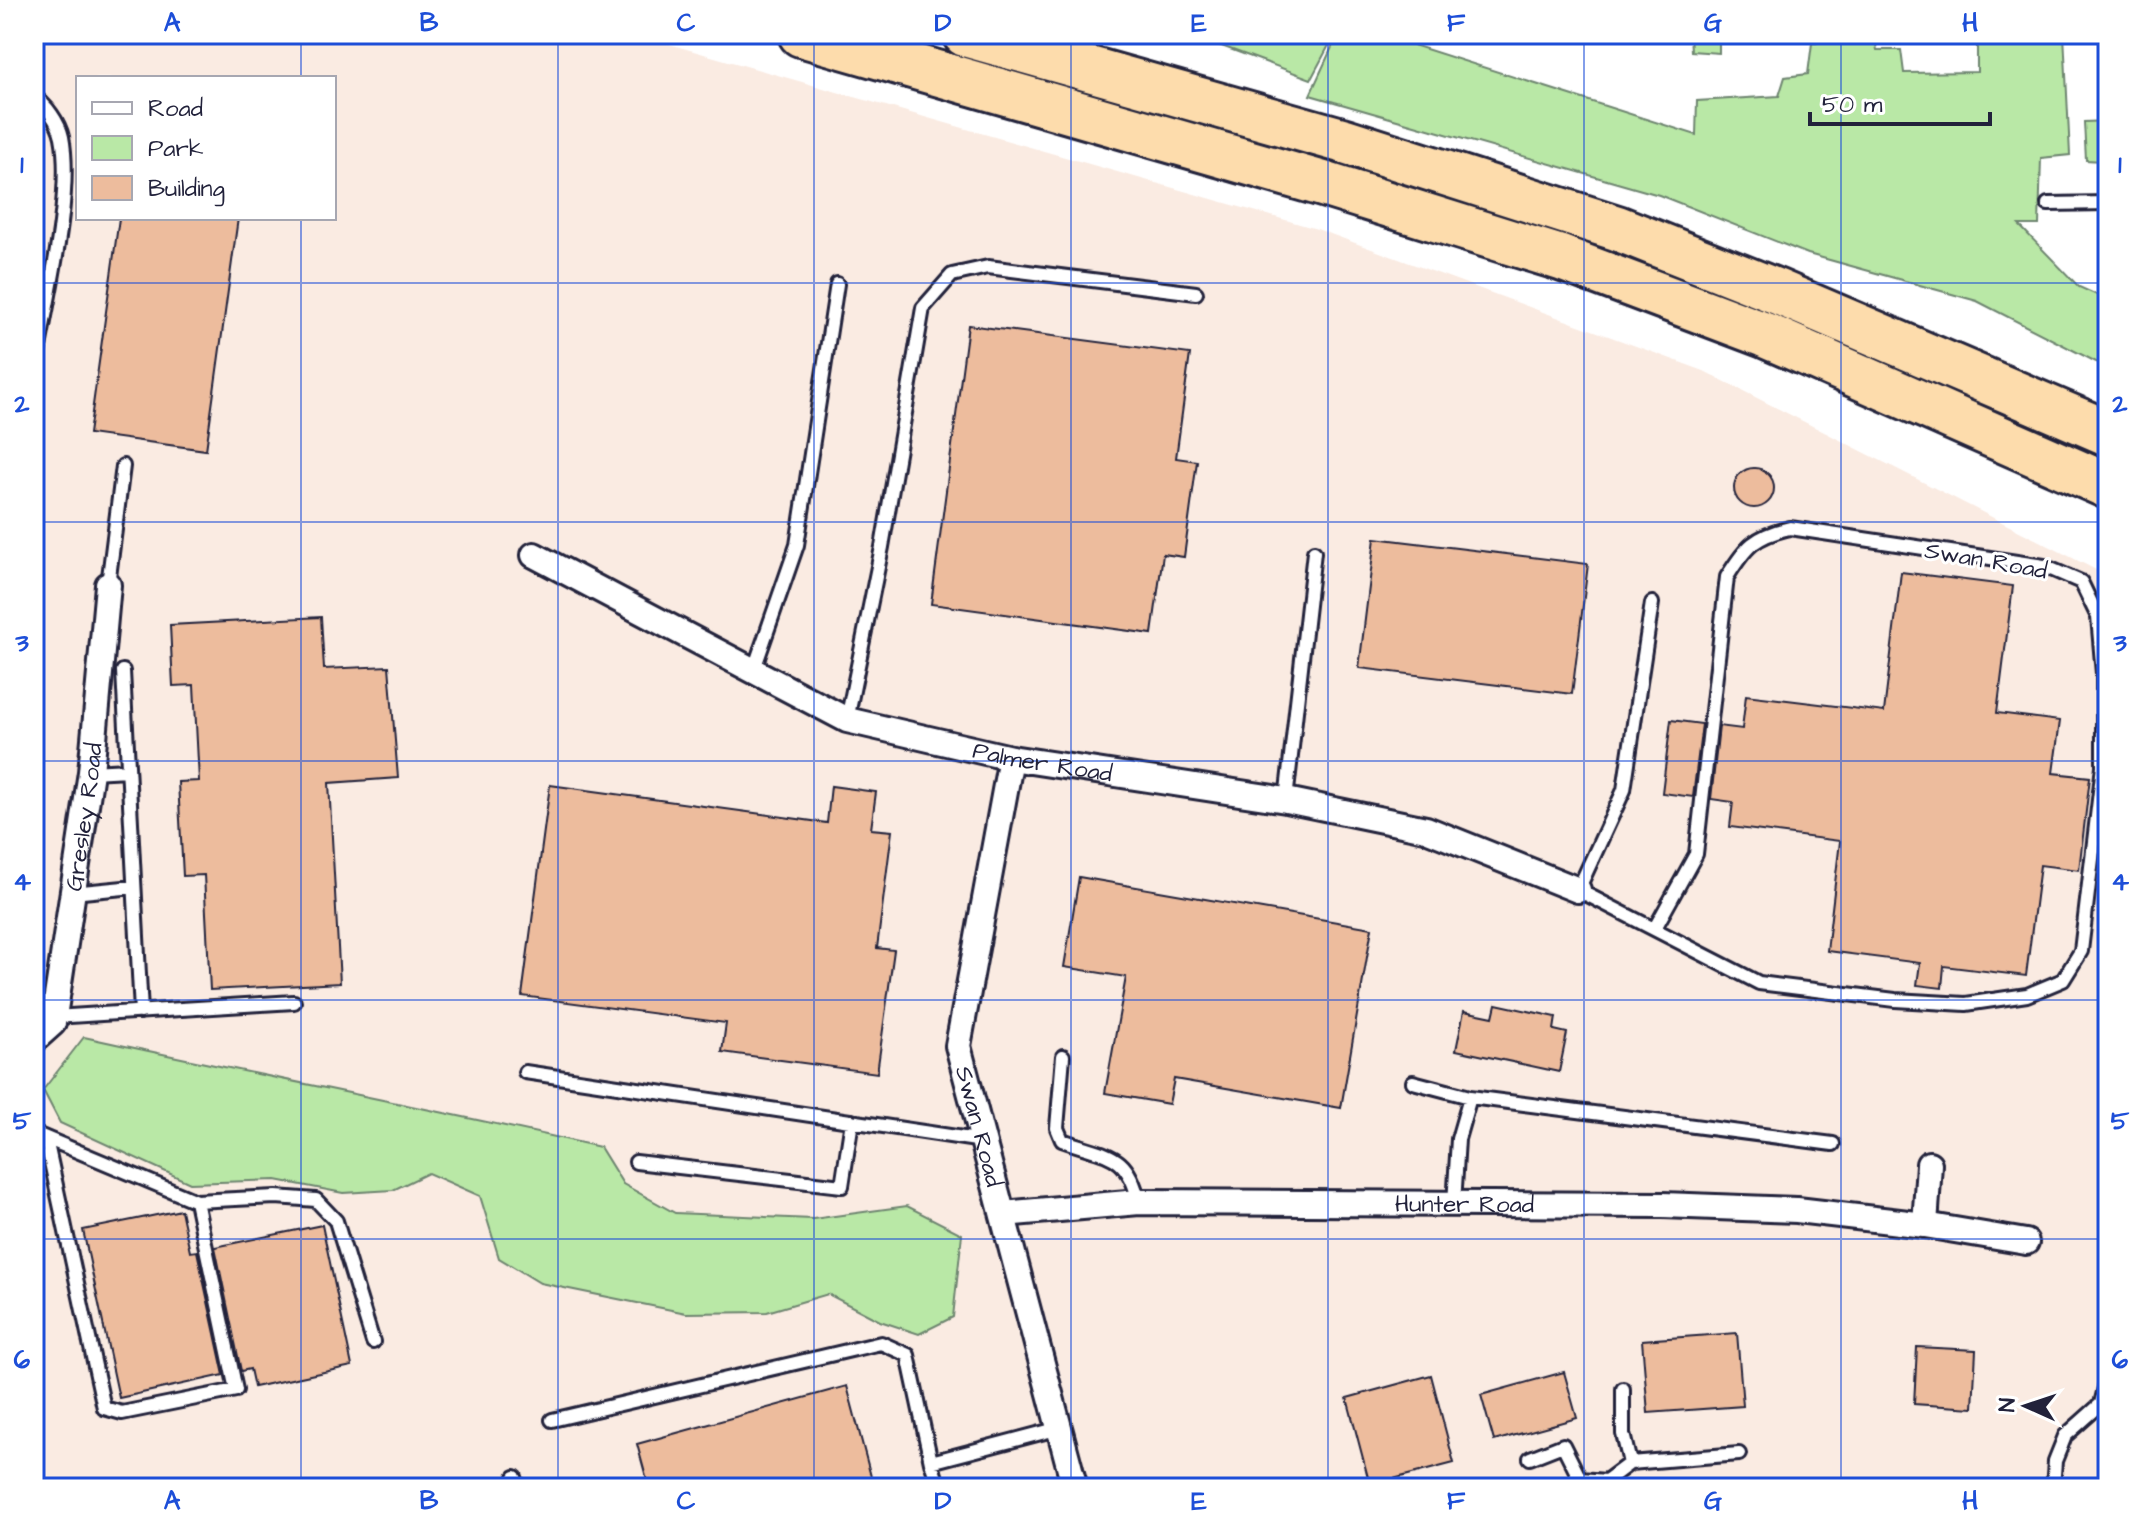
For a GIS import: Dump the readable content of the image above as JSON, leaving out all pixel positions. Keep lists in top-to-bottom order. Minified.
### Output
{"streets":{"street":["Swan Road","Palmer Road","Gresley Road","Hunter Road"]},"crossings":[["Swan Road","Palmer Road"],["Swan Road","Hunter Road"]],"legend":["Road","Park","Building"],"scale_bar":"50 m","north":"left","grid":{"columns":["A","B","C","D","E","F","G","H"],"rows":["1","2","3","4","5","6"]}}
